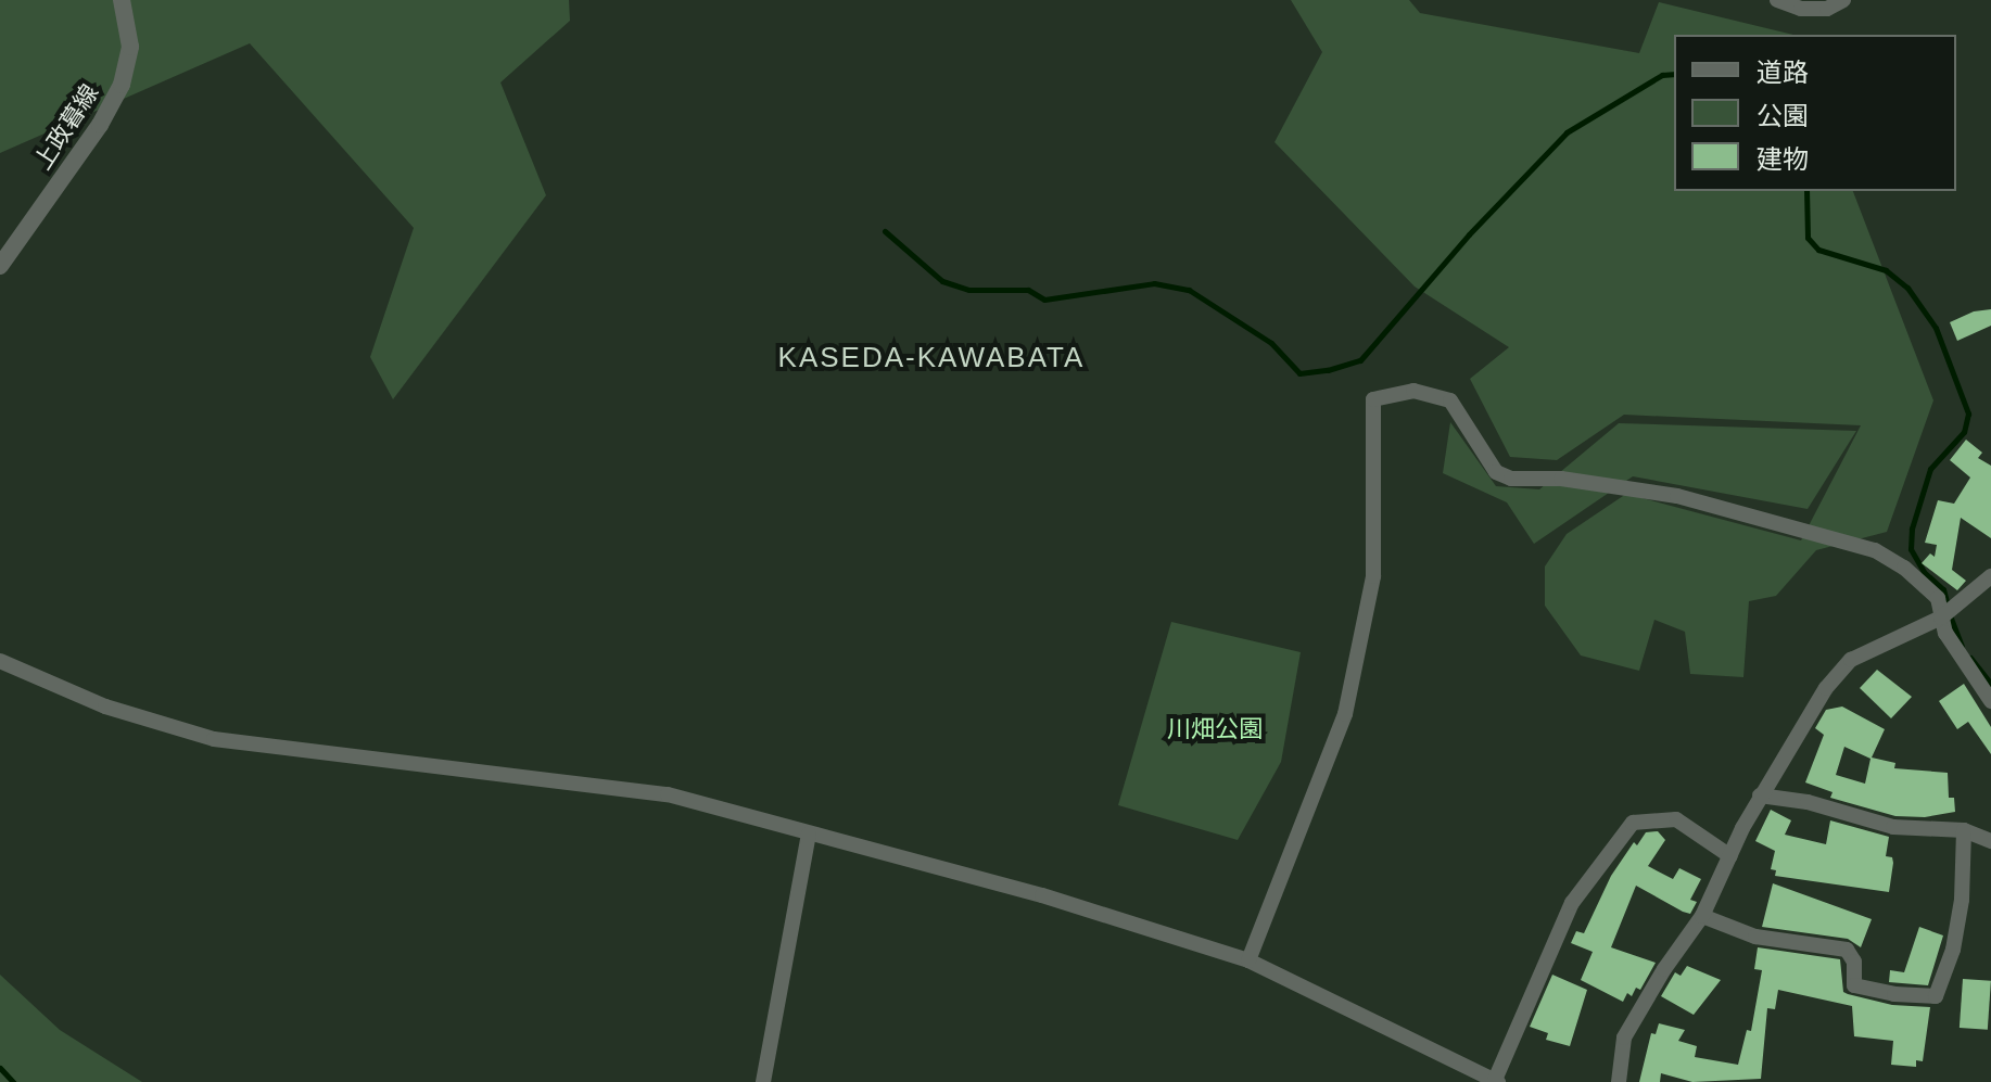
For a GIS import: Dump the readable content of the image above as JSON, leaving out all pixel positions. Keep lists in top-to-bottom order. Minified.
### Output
{"streets":{"street":["上政暮線"]},"districts":["KASEDA-KAWABATA"],"parks":["川畑公園"],"legend":["道路","公園","建物"]}
